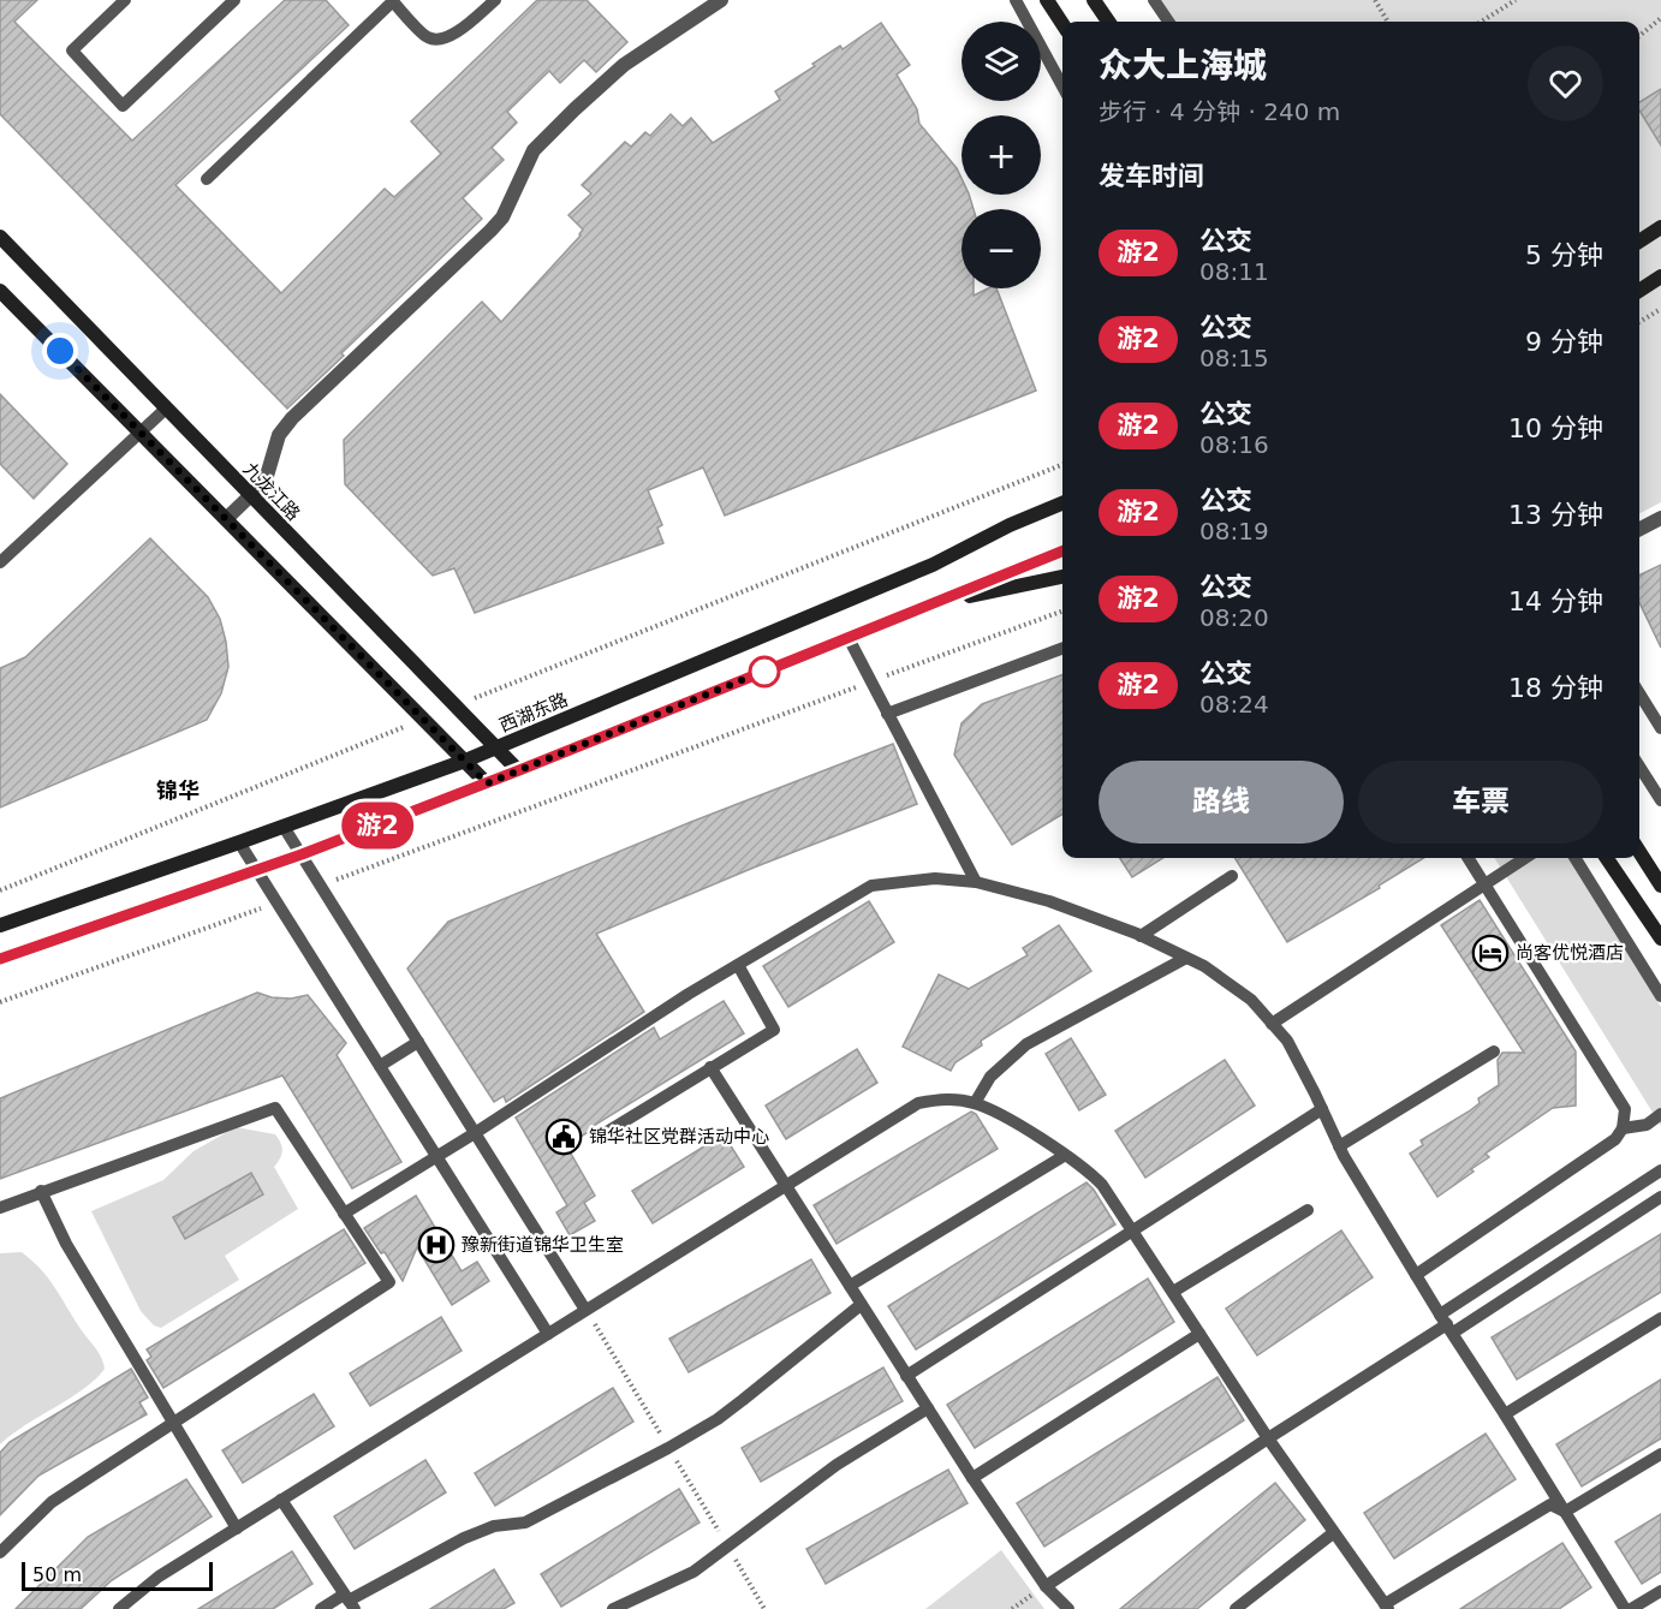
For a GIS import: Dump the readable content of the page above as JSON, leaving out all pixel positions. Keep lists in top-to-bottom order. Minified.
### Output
{"streets":{"main road":["九龙江路","西湖东路"]},"crossings":[["九龙江路","西湖东路"]],"districts":["锦华"],"places":{"hotel":["尚客优悦酒店"],"public building":["锦华社区党群活动中心"],"hospital":["豫新街道锦华卫生室"]},"lines":["bus line 游2"],"scale_bar":"50 m","page":{"on_map":"游2","map_buttons":["+","−"],"heading":[["众大上海城","步行 · 4 分钟 · 240 m"],"发车时间"],"list":[{"mark":"游2","name":"公交","note":"08:11","value":"5 分钟"},{"mark":"游2","name":"公交","note":"08:15","value":"9 分钟"},{"mark":"游2","name":"公交","note":"08:16","value":"10 分钟"},{"mark":"游2","name":"公交","note":"08:19","value":"13 分钟"},{"mark":"游2","name":"公交","note":"08:20","value":"14 分钟"},{"mark":"游2","name":"公交","note":"08:24","value":"18 分钟"}],"buttons":["路线","车票"],"scale":"50 m"}}
